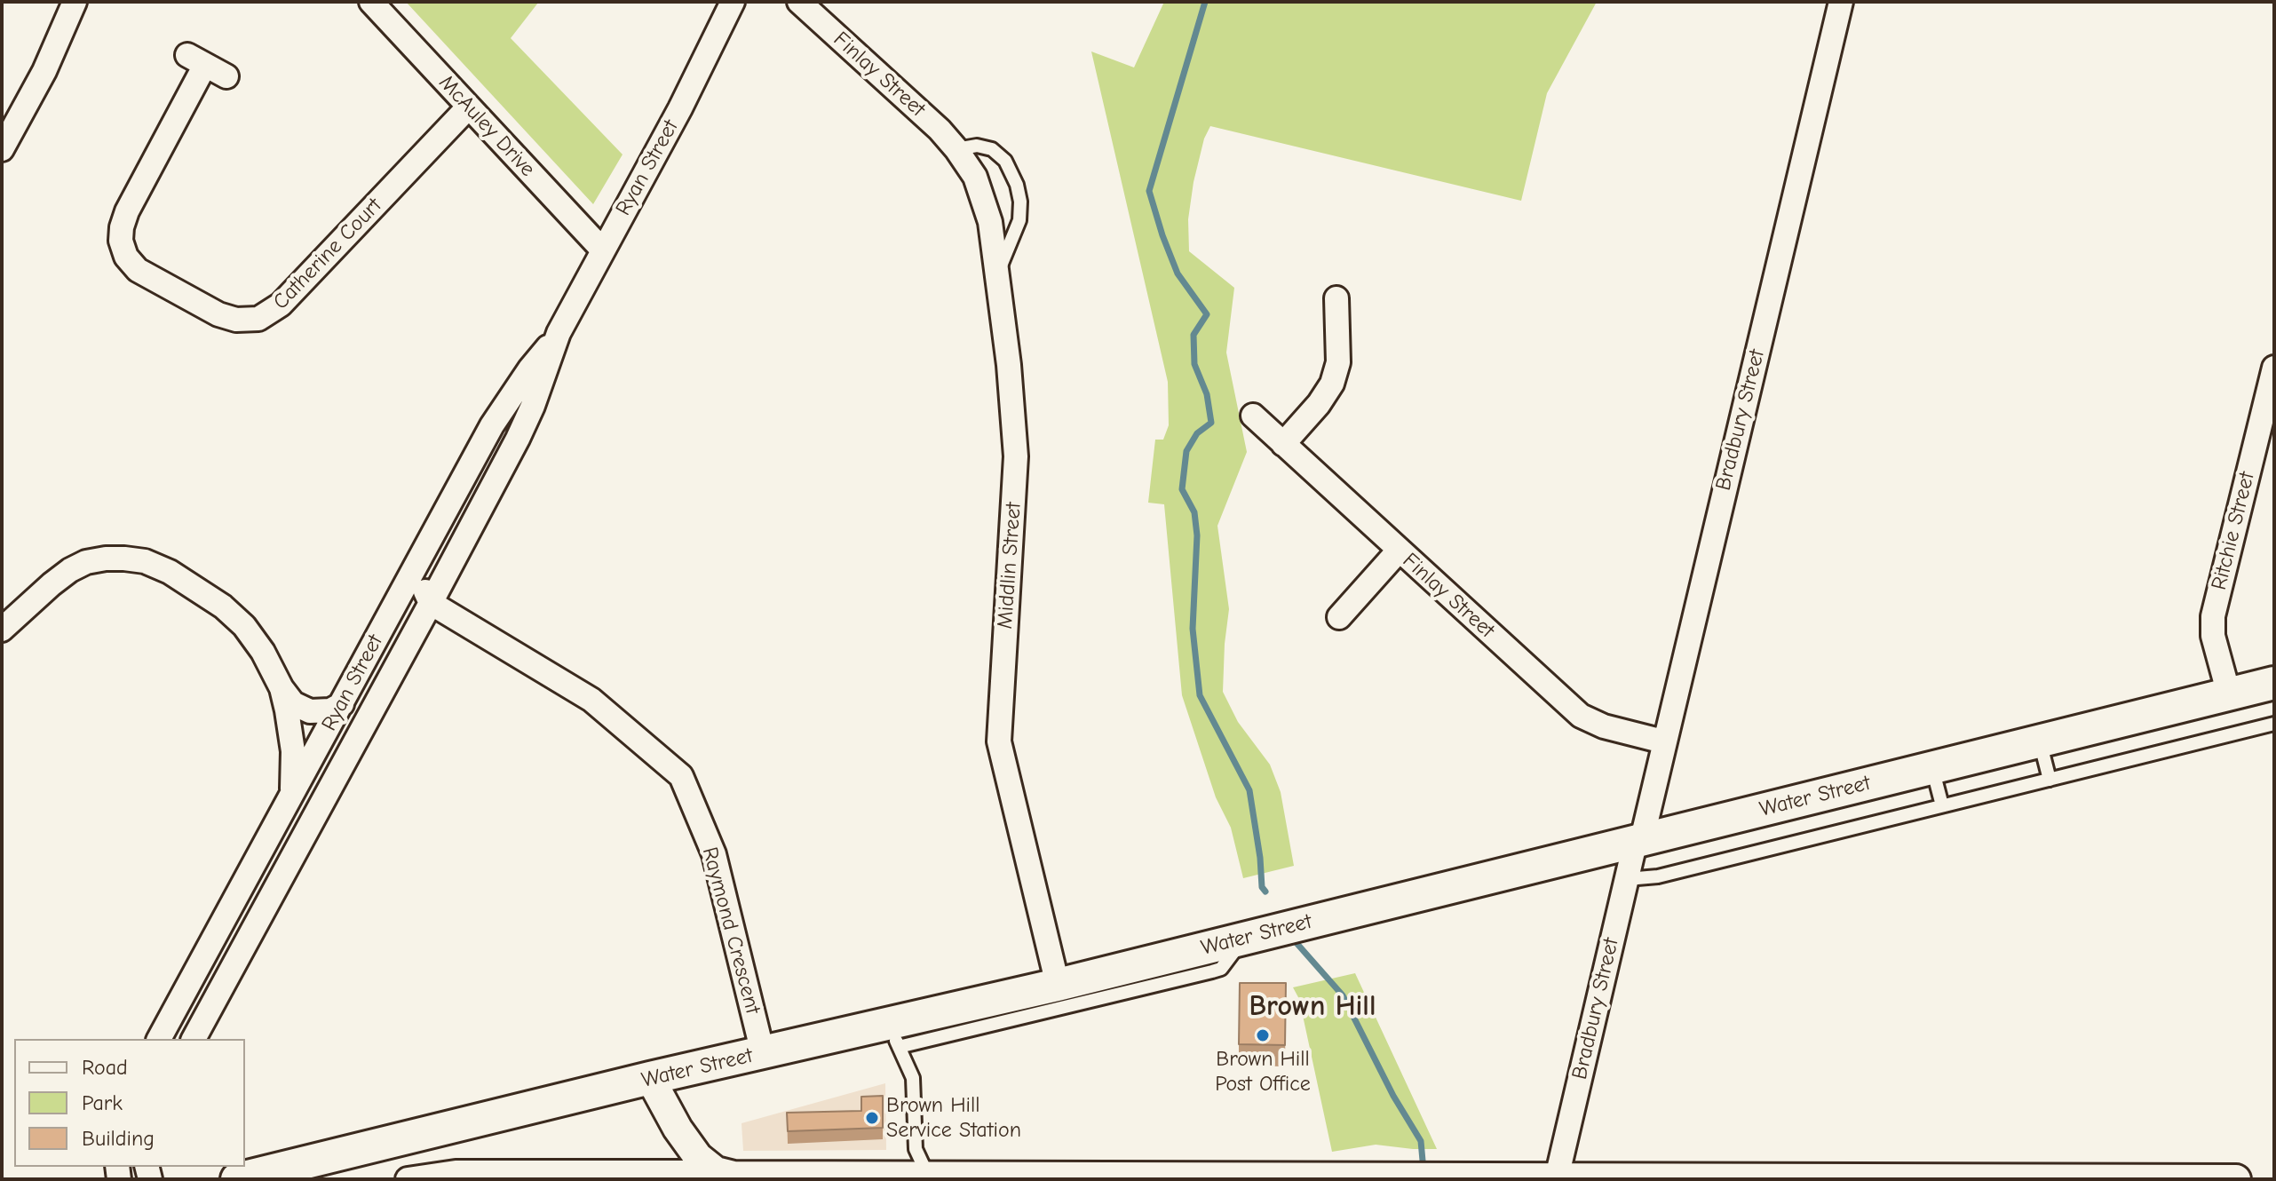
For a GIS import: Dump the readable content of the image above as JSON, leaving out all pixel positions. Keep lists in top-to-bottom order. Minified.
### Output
{"streets":{"main road":["Water Street"],"street":["Finlay Street","McAuley Drive","Ryan Street","Catherine Court","Bradbury Street","Ritchie Street","Middlin Street","Raymond Crescent"]},"crossings":[["Finlay Street","Bradbury Street"],["Finlay Street","Middlin Street"],["McAuley Drive","Ryan Street"],["McAuley Drive","Catherine Court"],["Ryan Street","Raymond Crescent"],["Bradbury Street","Water Street"],["Ritchie Street","Water Street"],["Middlin Street","Water Street"],["Water Street","Raymond Crescent"]],"districts":["Brown Hill"],"places":["Brown Hill Post Office","Brown Hill Service Station"],"legend":["Road","Park","Building"]}
